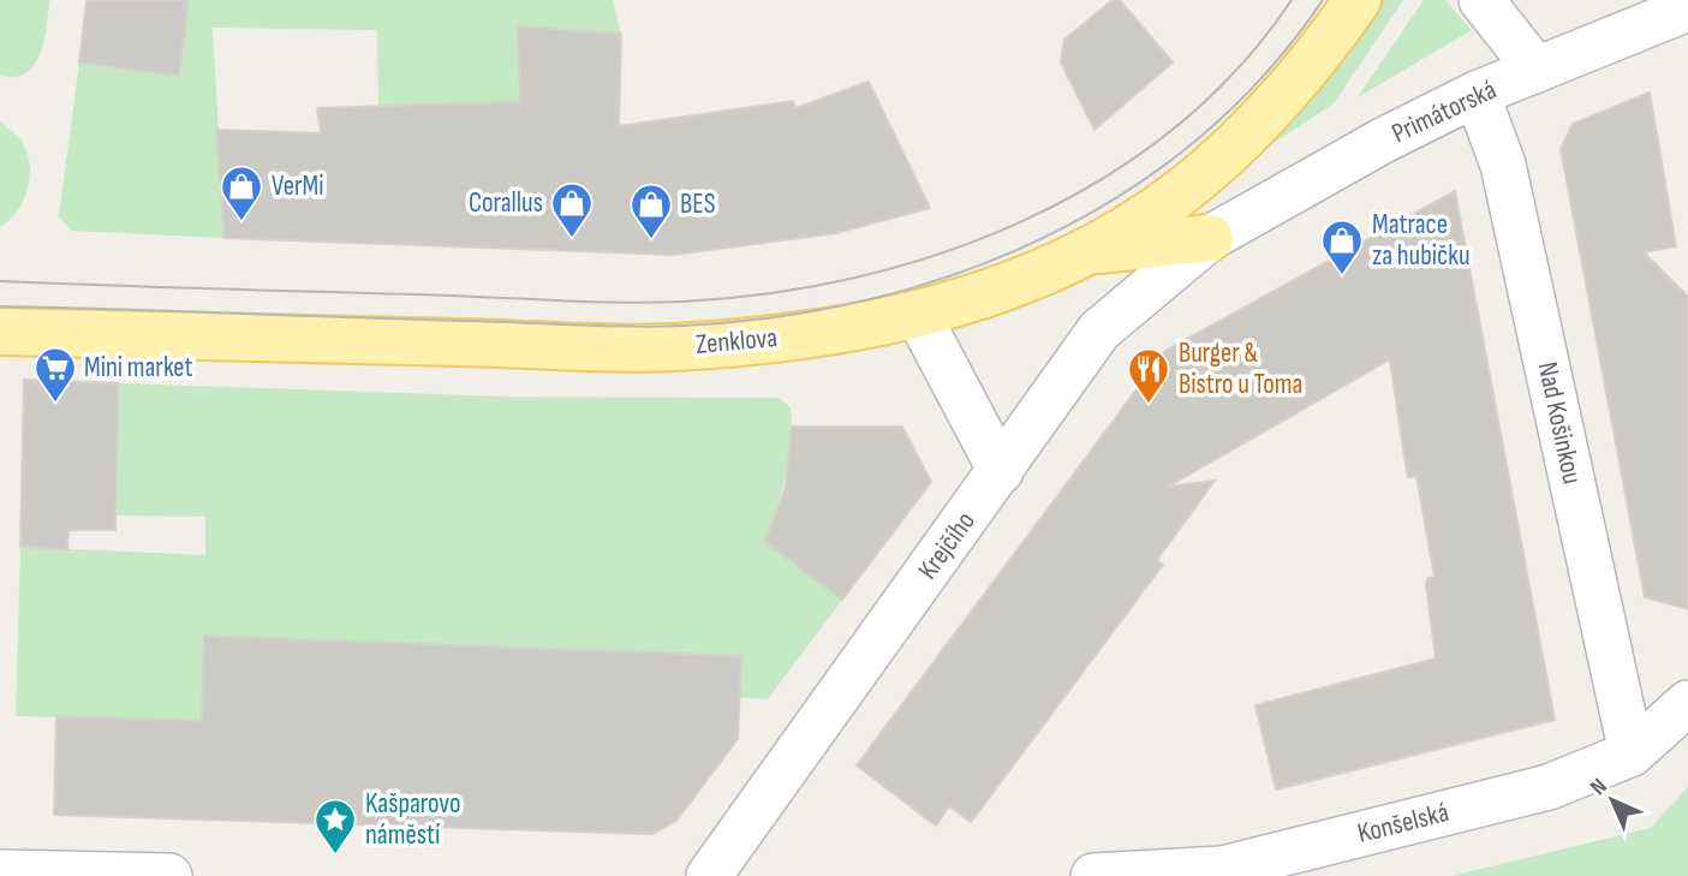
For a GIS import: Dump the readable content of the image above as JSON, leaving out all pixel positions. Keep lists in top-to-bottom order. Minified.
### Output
{"streets":{"main road":["Zenklova"],"street":["Primátorská","Nad Košinkou","Krejčího","Konšelská"]},"crossings":[["Primátorská","Nad Košinkou"],["Primátorská","Krejčího"],["Nad Košinkou","Konšelská"]],"places":{"shop":["VerMi","Corallus","BES","Matrace za hubičku"],"supermarket":["Mini market"],"restaurant":["Burger & Bistro u Toma"],"place":["Kašparovo náměstí"]},"north":"top left"}
